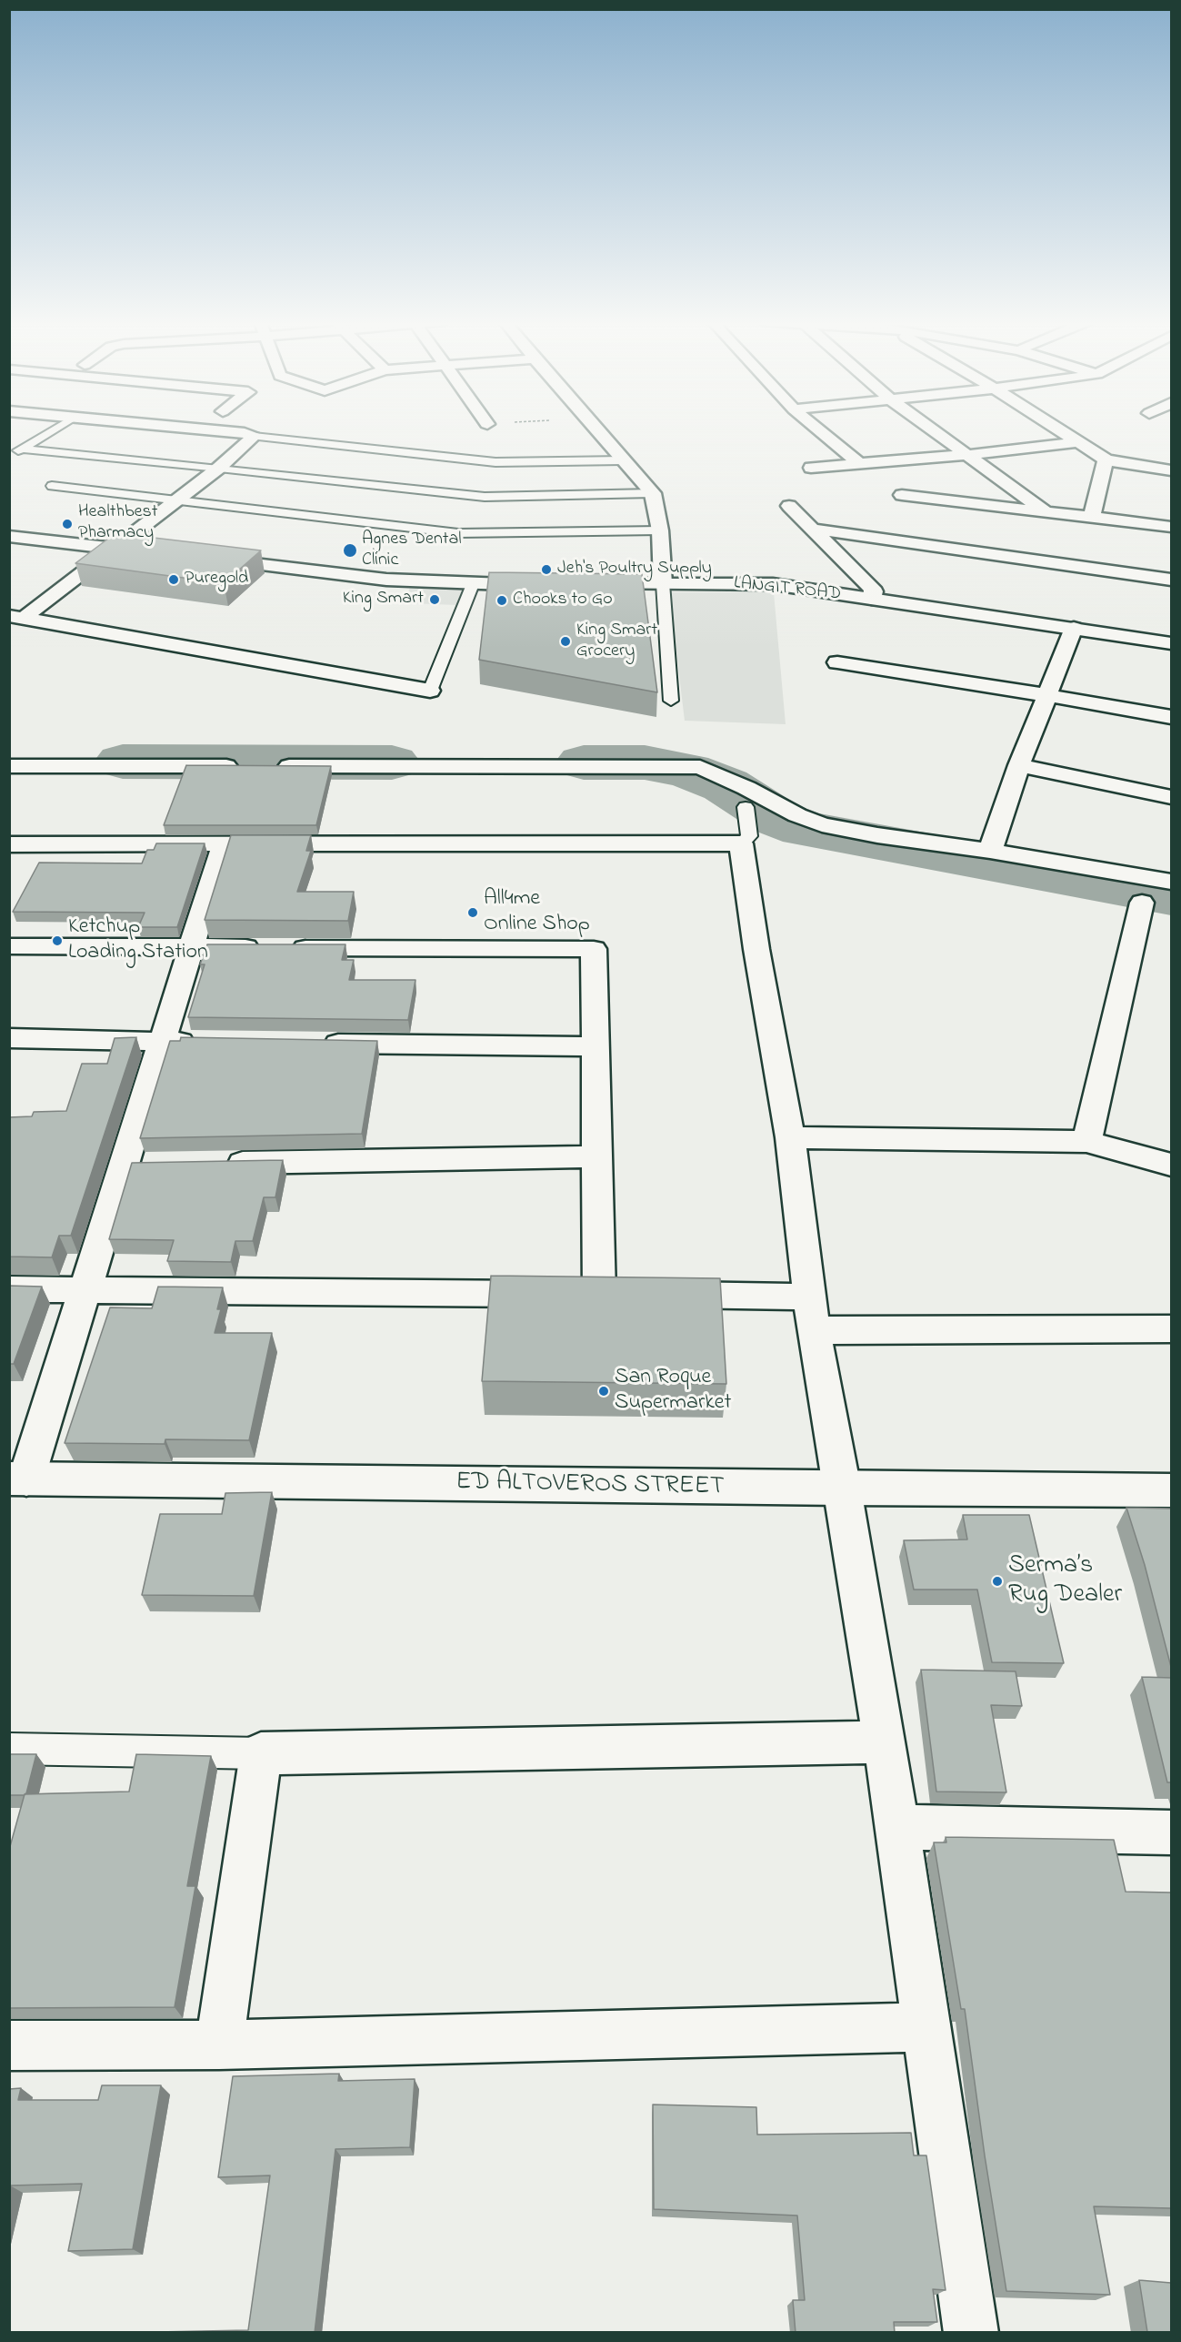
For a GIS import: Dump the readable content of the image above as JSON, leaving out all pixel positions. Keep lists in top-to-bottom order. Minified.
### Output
{"streets":{"street":["LANGIT ROAD","ED ALTOVEROS STREET"]},"places":["Healthbest Pharmacy","Agnes Dental Clinic","Jeh's Poultry Supply","Puregold","King Smart","Chooks to Go","King Smart Grocery","All4me Online Shop","Ketchup Loading Station","San Roque Supermarket","Serma’s Rug Dealer"]}
